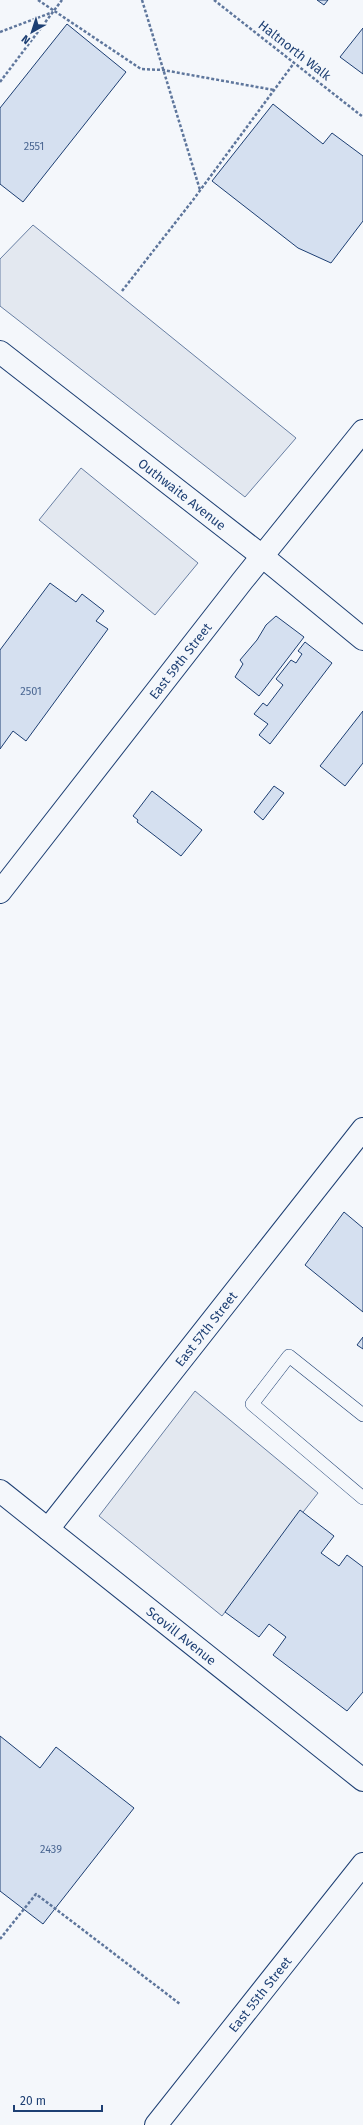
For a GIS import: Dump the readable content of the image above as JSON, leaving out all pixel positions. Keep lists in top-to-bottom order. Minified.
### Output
{"streets":{"street":["Outhwaite Avenue","East 59th Street","East 57th Street","Scovill Avenue","East 55th Street"],"path":["Haltnorth Walk"]},"crossings":[["Outhwaite Avenue","East 59th Street"],["East 57th Street","Scovill Avenue"]],"house_numbers":["2551","2501","2439"],"scale_bar":"20 m","north":"bottom left"}
